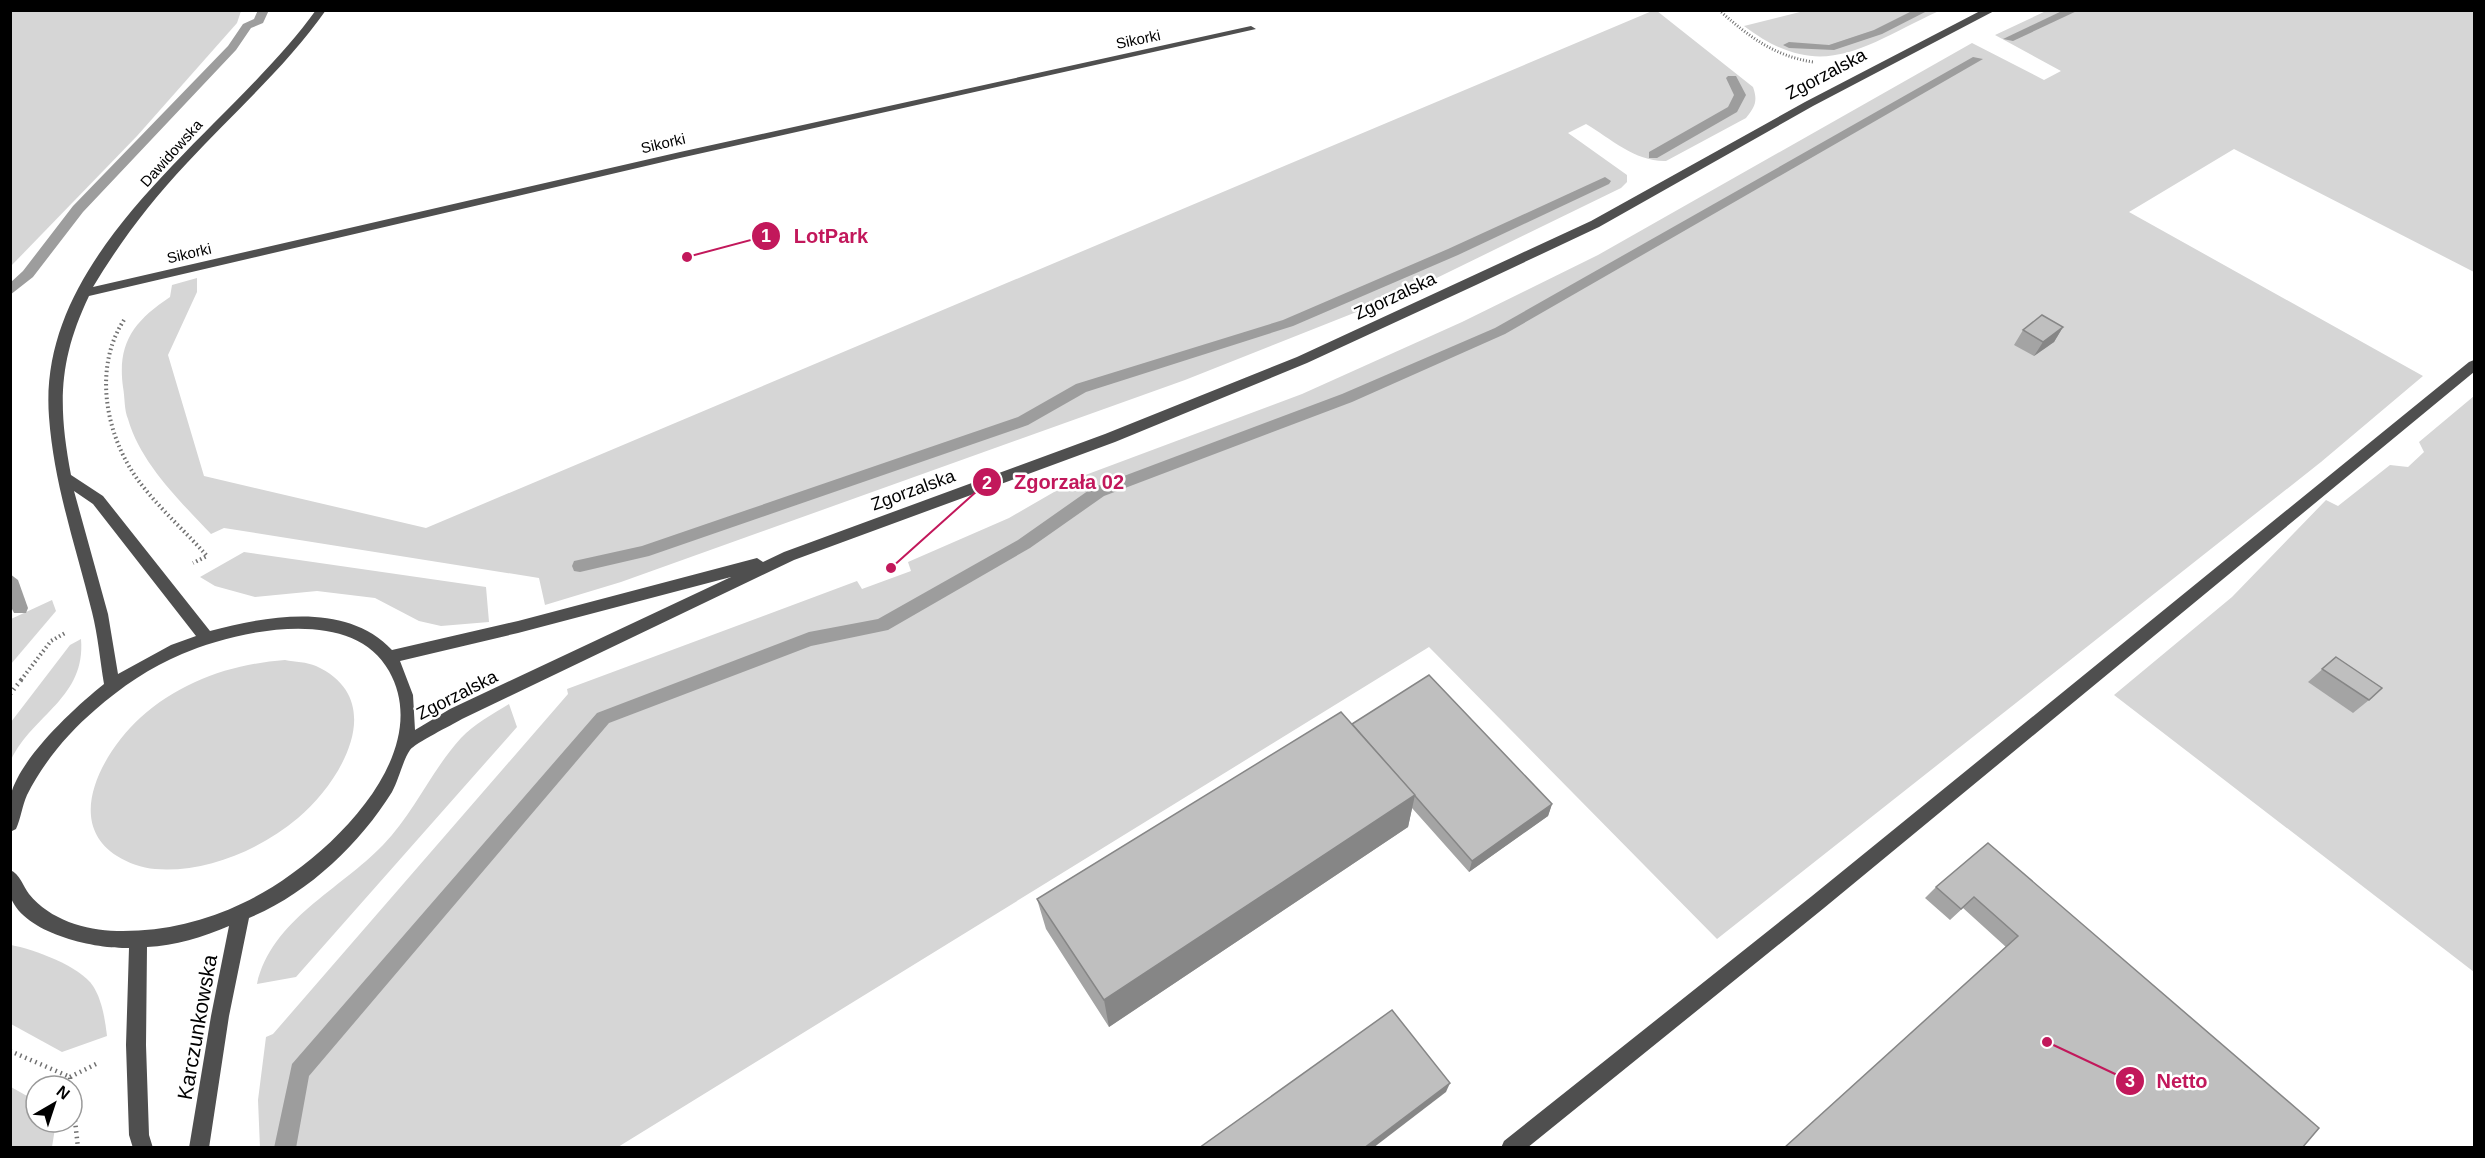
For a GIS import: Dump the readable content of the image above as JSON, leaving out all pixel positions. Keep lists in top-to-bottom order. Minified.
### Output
{"streets":{"street":["Sikorki","Zgorzalska","Dawidowska","Karczunkowska"]},"crossings":[["Sikorki","Dawidowska"]],"places":["LotPark","Zgorzała 02","Netto"],"north":"top right"}
